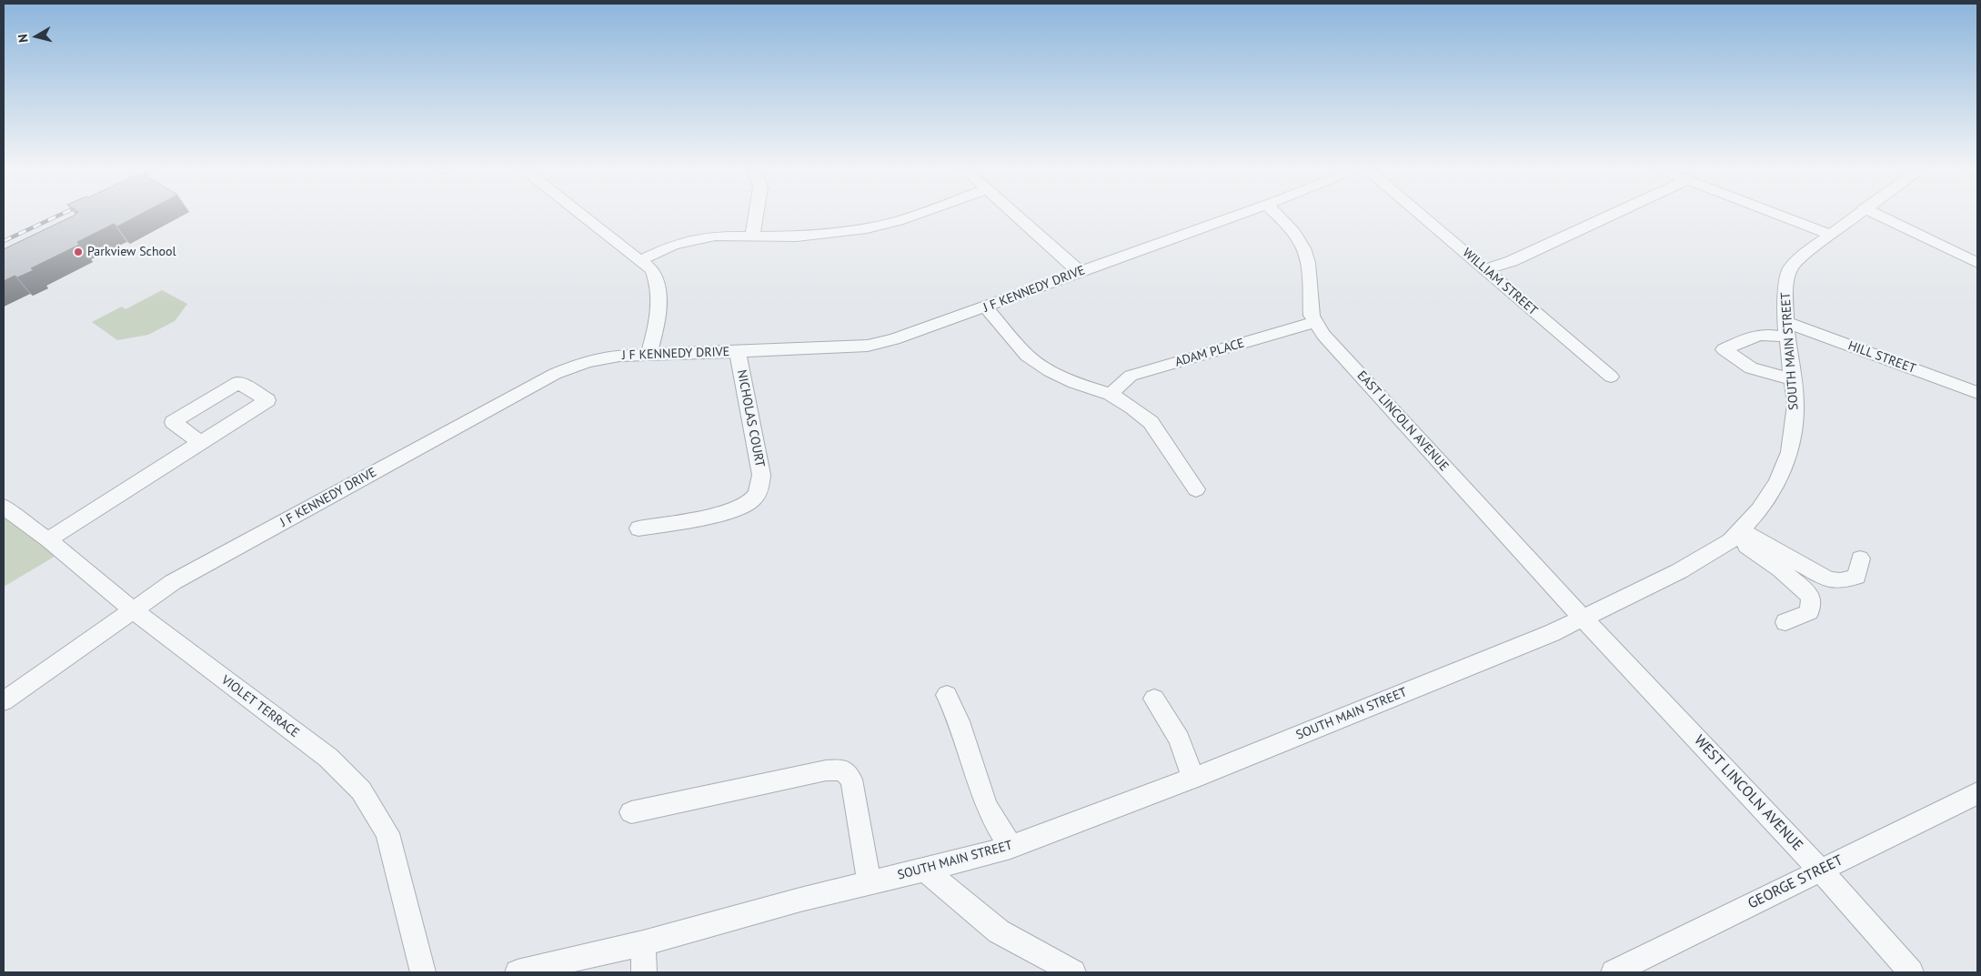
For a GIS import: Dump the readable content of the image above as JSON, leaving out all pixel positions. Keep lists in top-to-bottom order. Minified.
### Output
{"streets":{"street":["WILLIAM STREET","J F KENNEDY DRIVE","SOUTH MAIN STREET","ADAM PLACE","HILL STREET","NICHOLAS COURT","EAST LINCOLN AVENUE","VIOLET TERRACE","WEST LINCOLN AVENUE","GEORGE STREET"]},"crossings":[["J F KENNEDY DRIVE","NICHOLAS COURT"],["J F KENNEDY DRIVE","VIOLET TERRACE"],["SOUTH MAIN STREET","HILL STREET"],["SOUTH MAIN STREET","EAST LINCOLN AVENUE"],["SOUTH MAIN STREET","WEST LINCOLN AVENUE"],["ADAM PLACE","EAST LINCOLN AVENUE"],["EAST LINCOLN AVENUE","WEST LINCOLN AVENUE"],["WEST LINCOLN AVENUE","GEORGE STREET"]],"places":["Parkview School"],"north":"left"}
